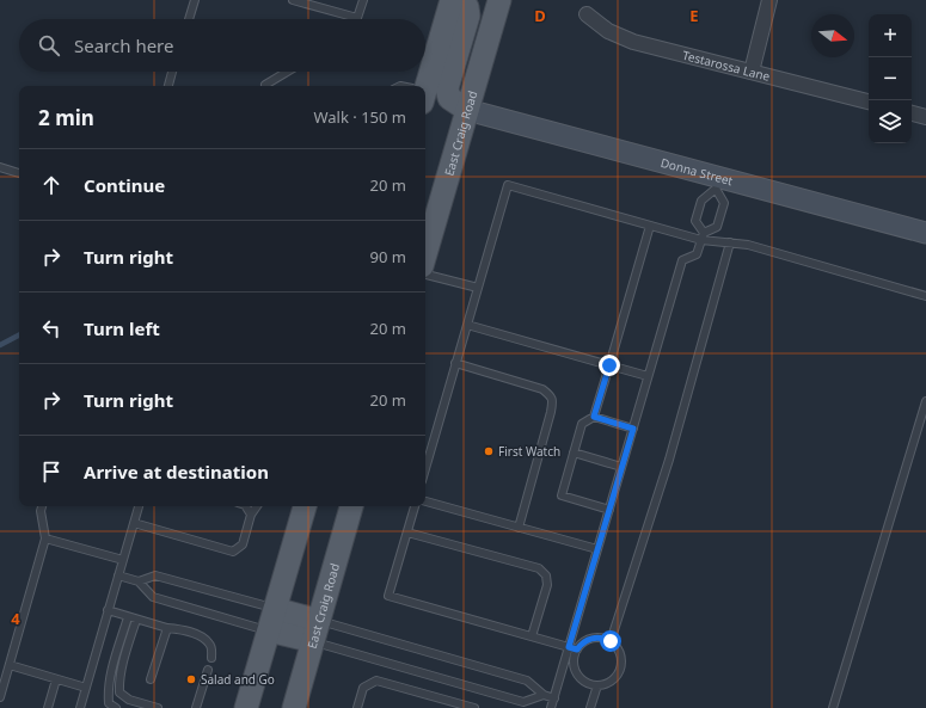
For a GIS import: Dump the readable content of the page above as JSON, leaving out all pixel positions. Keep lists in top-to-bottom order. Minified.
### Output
{"streets":{"main road":["East Craig Road"],"street":["Testarossa Lane","Donna Street"]},"crossings":[["East Craig Road","Donna Street"]],"places":["First Watch","Salad and Go"],"north":"right","page":{"map_buttons":["+","−"],"search":"Search here","heading":["2 min","Walk · 150 m"],"list":[["Continue","20 m"],["Turn right","90 m"],["Turn left","20 m"],["Turn right","20 m"],"Arrive at destination"]},"grid":{"columns":["D","E"],"rows":["4"]}}
